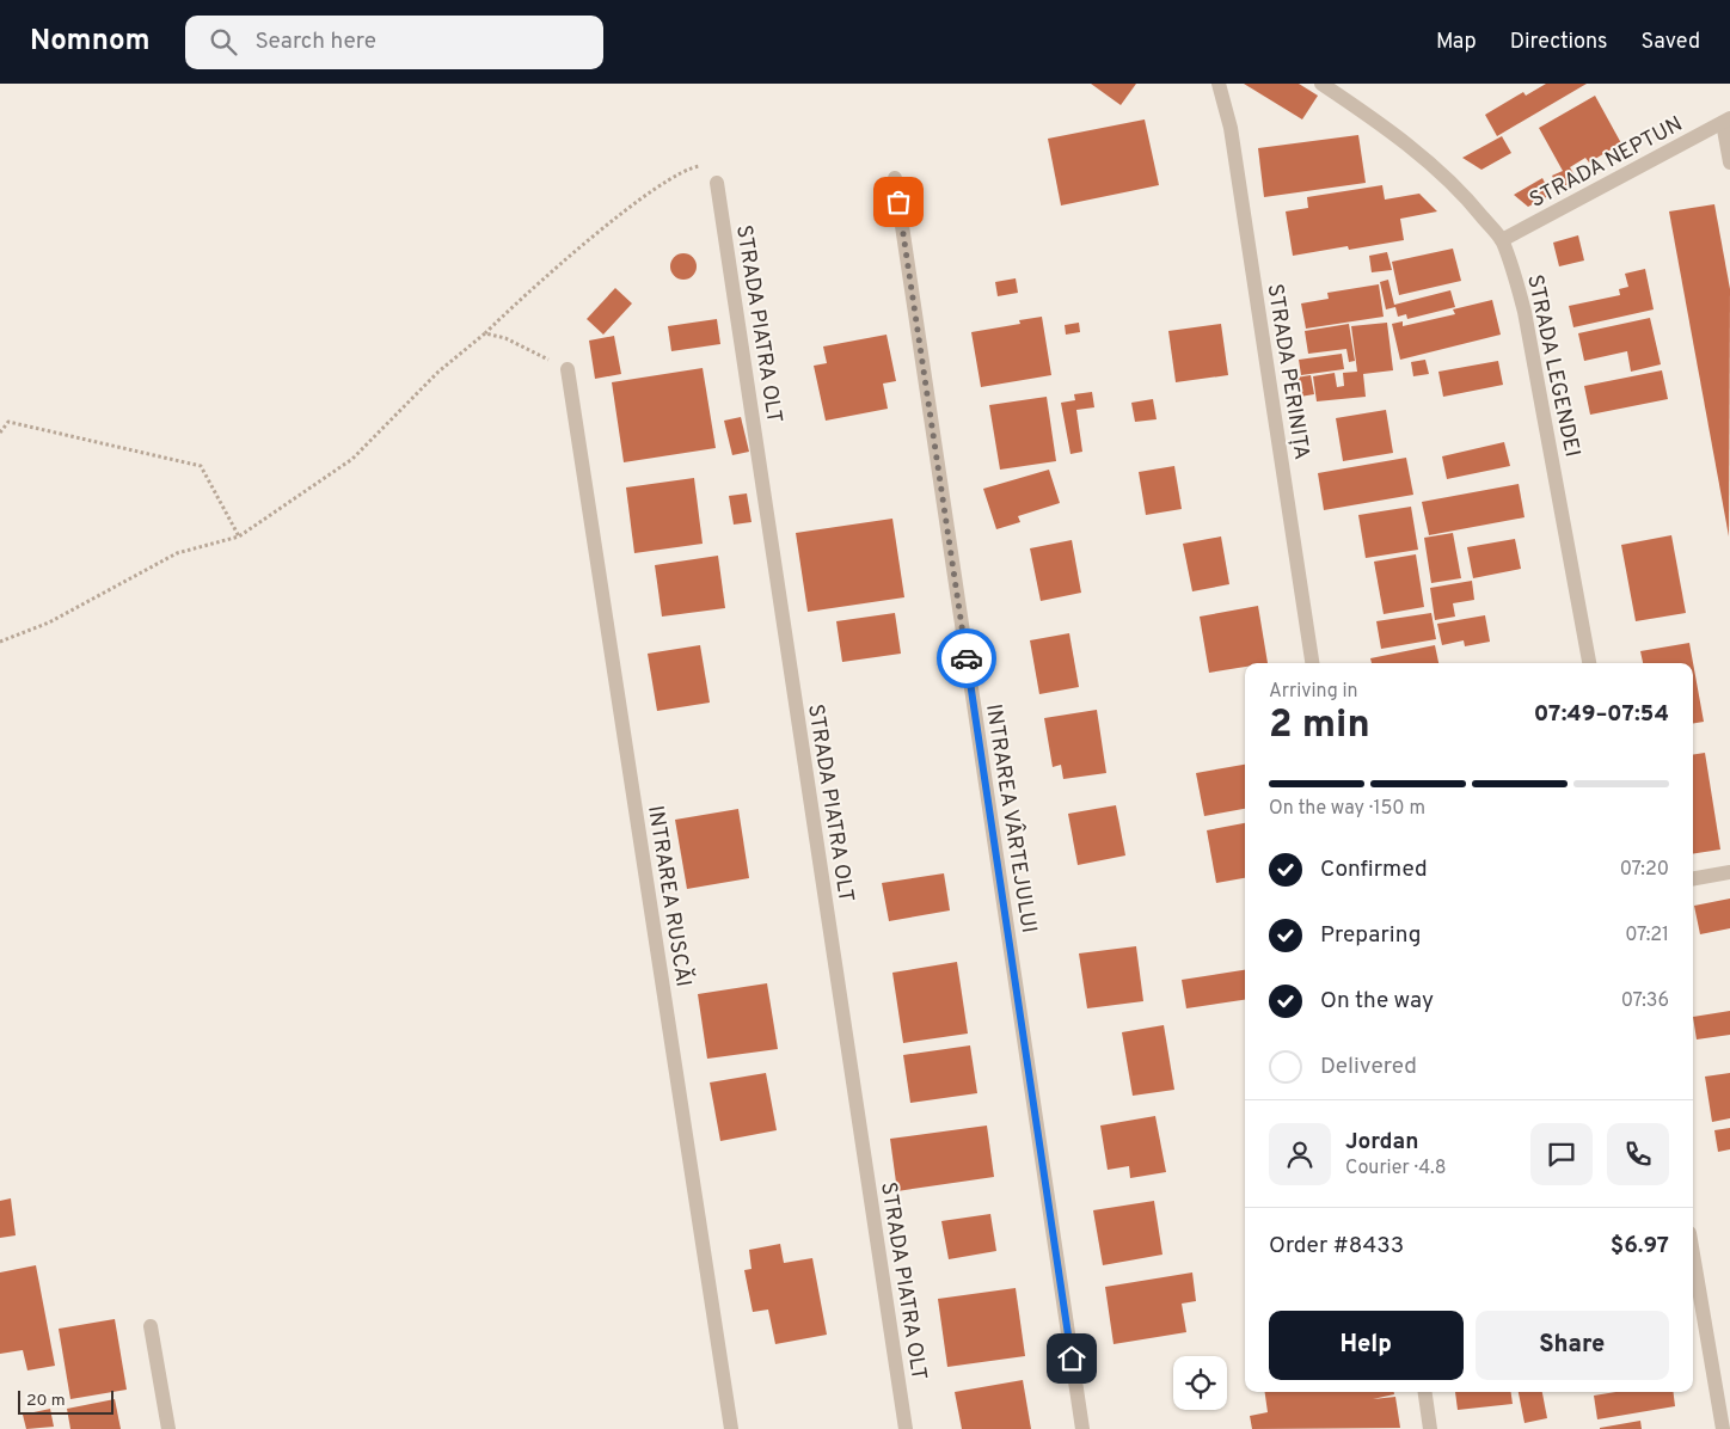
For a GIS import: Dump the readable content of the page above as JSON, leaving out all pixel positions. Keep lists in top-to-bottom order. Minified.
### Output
{"streets":{"street":["STRADA NEPTUN","STRADA PIATRA OLT","STRADA LEGENDEI","STRADA PERINIȚA","INTRAREA VÂRTEJULUI","INTRAREA RUSCĂI"]},"crossings":[["STRADA NEPTUN","STRADA LEGENDEI"]],"scale_bar":"20 m","page":{"header":"Nomnom","search":"Search here","nav":["Map","Directions","Saved"],"heading":["2 min","Arriving in","07:49–07:54"],"panel":["Jordan","Courier · 4.8","Order #8433","$6.97"],"bar":"On the way · 150 m","list":[["Confirmed","07:20"],["Preparing","07:21"],["On the way","07:36"],"Delivered"],"buttons":["Help","Share"],"scale":"20 m"}}
